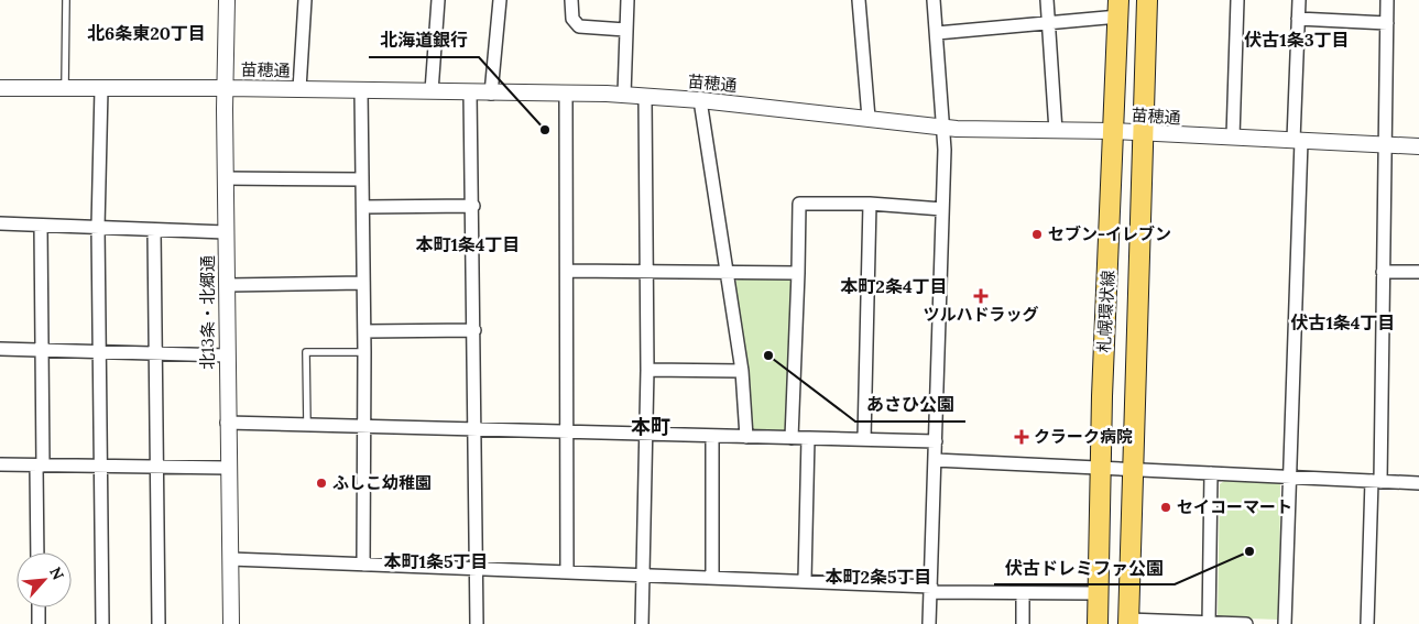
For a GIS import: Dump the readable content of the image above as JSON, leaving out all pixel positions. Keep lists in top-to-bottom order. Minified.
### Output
{"streets":{"main road":["札幌環状線"],"street":["苗穂通","北13条・北郷通"]},"crossings":[["苗穂通","札幌環状線"],["苗穂通","北13条・北郷通"]],"districts":["北6条東20丁目","伏古1条3丁目","本町1条4丁目","本町2条4丁目","伏古1条4丁目","本町","本町1条5丁目","本町2条5丁目"],"places":{"other":["北海道銀行","セブン-イレブン","あさひ公園","ふしこ幼稚園","セイコーマート","伏古ドレミファ公園"],"health":["ツルハドラッグ","クラーク病院"]},"north":"top right"}
